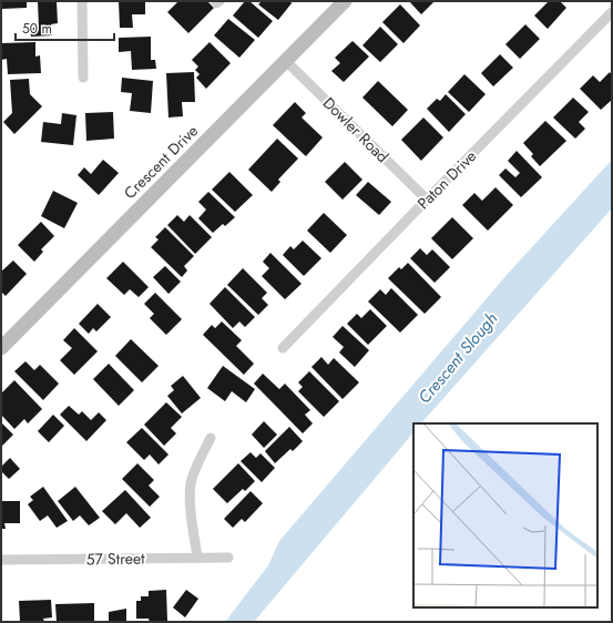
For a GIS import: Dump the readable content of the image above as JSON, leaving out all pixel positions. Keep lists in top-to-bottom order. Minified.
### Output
{"streets":{"street":["Dowler Road","Crescent Drive","Paton Drive","57 Street"]},"crossings":[["Dowler Road","Crescent Drive"],["Dowler Road","Paton Drive"]],"water":["Crescent Slough"],"scale_bar":"50 m"}
